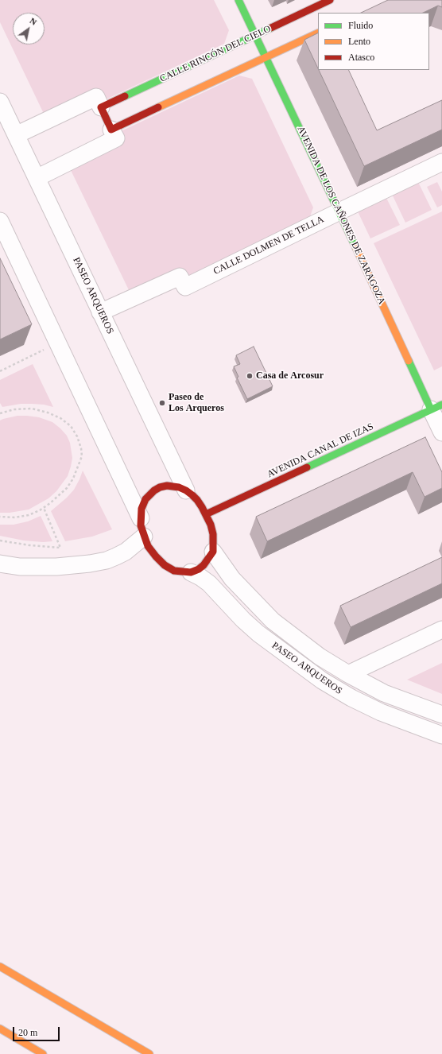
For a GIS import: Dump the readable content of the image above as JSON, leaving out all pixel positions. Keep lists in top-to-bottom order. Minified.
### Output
{"streets":{"main road":["CALLE RINCÓN DEL CIELO","AVENIDA DE LOS CAÑONES DE ZARAGOZA","AVENIDA CANAL DE IZAS"],"street":["CALLE DOLMEN DE TELLA","PASEO ARQUEROS"]},"crossings":[["CALLE RINCÓN DEL CIELO","AVENIDA DE LOS CAÑONES DE ZARAGOZA"],["AVENIDA DE LOS CAÑONES DE ZARAGOZA","CALLE DOLMEN DE TELLA"],["AVENIDA DE LOS CAÑONES DE ZARAGOZA","AVENIDA CANAL DE IZAS"],["CALLE DOLMEN DE TELLA","PASEO ARQUEROS"],["PASEO ARQUEROS","AVENIDA CANAL DE IZAS"]],"places":["Casa de Arcosur","Paseo de Los Arqueros"],"legend":["Fluido","Lento","Atasco"],"scale_bar":"20 m","north":"top right"}
